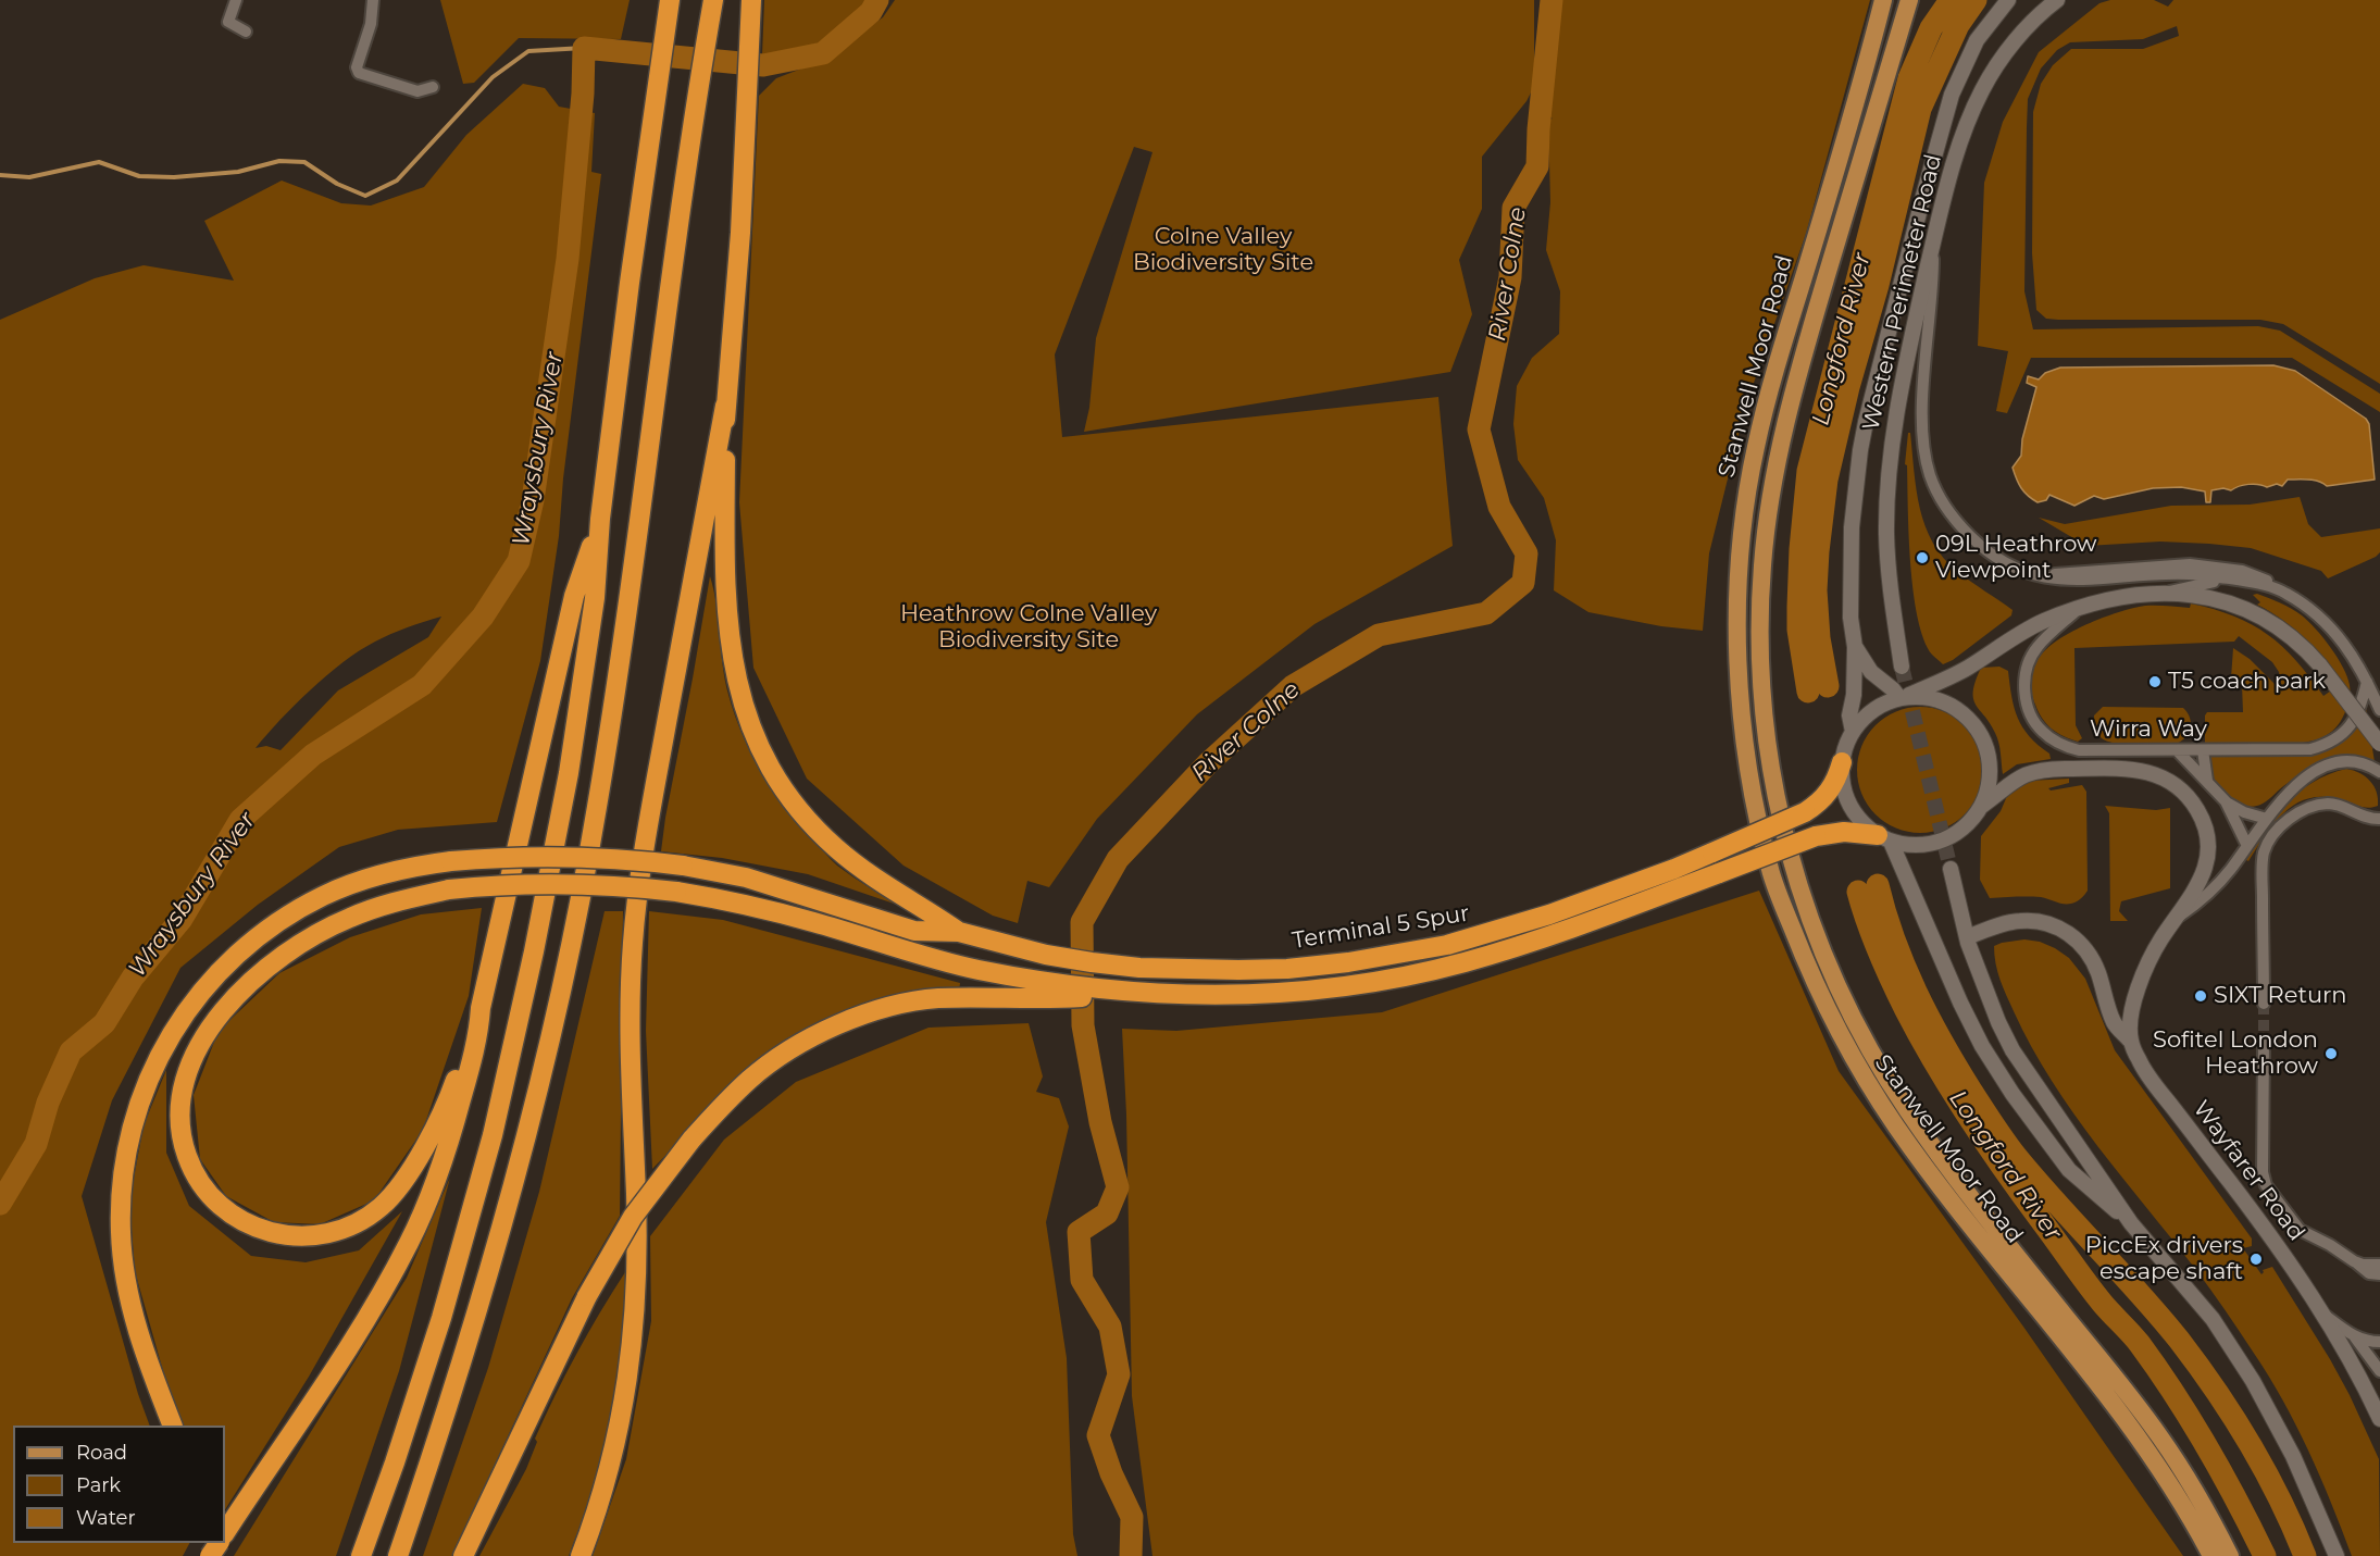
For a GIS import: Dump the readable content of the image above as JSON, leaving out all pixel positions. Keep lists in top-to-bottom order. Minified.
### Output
{"streets":{"highway":["Terminal 5 Spur"],"main road":["Stanwell Moor Road"],"street":["Western Perimeter Road","Wirra Way","Wayfarer Road"]},"crossings":[["Western Perimeter Road","Terminal 5 Spur"]],"water":["River Colne","Longford River","Wraysbury River"],"parks":["Colne Valley Biodiversity Site","Heathrow Colne Valley Biodiversity Site"],"places":["09L Heathrow Viewpoint","T5 coach park","SIXT Return","Sofitel London Heathrow","PiccEx drivers escape shaft"],"legend":["Road","Park","Water"]}
